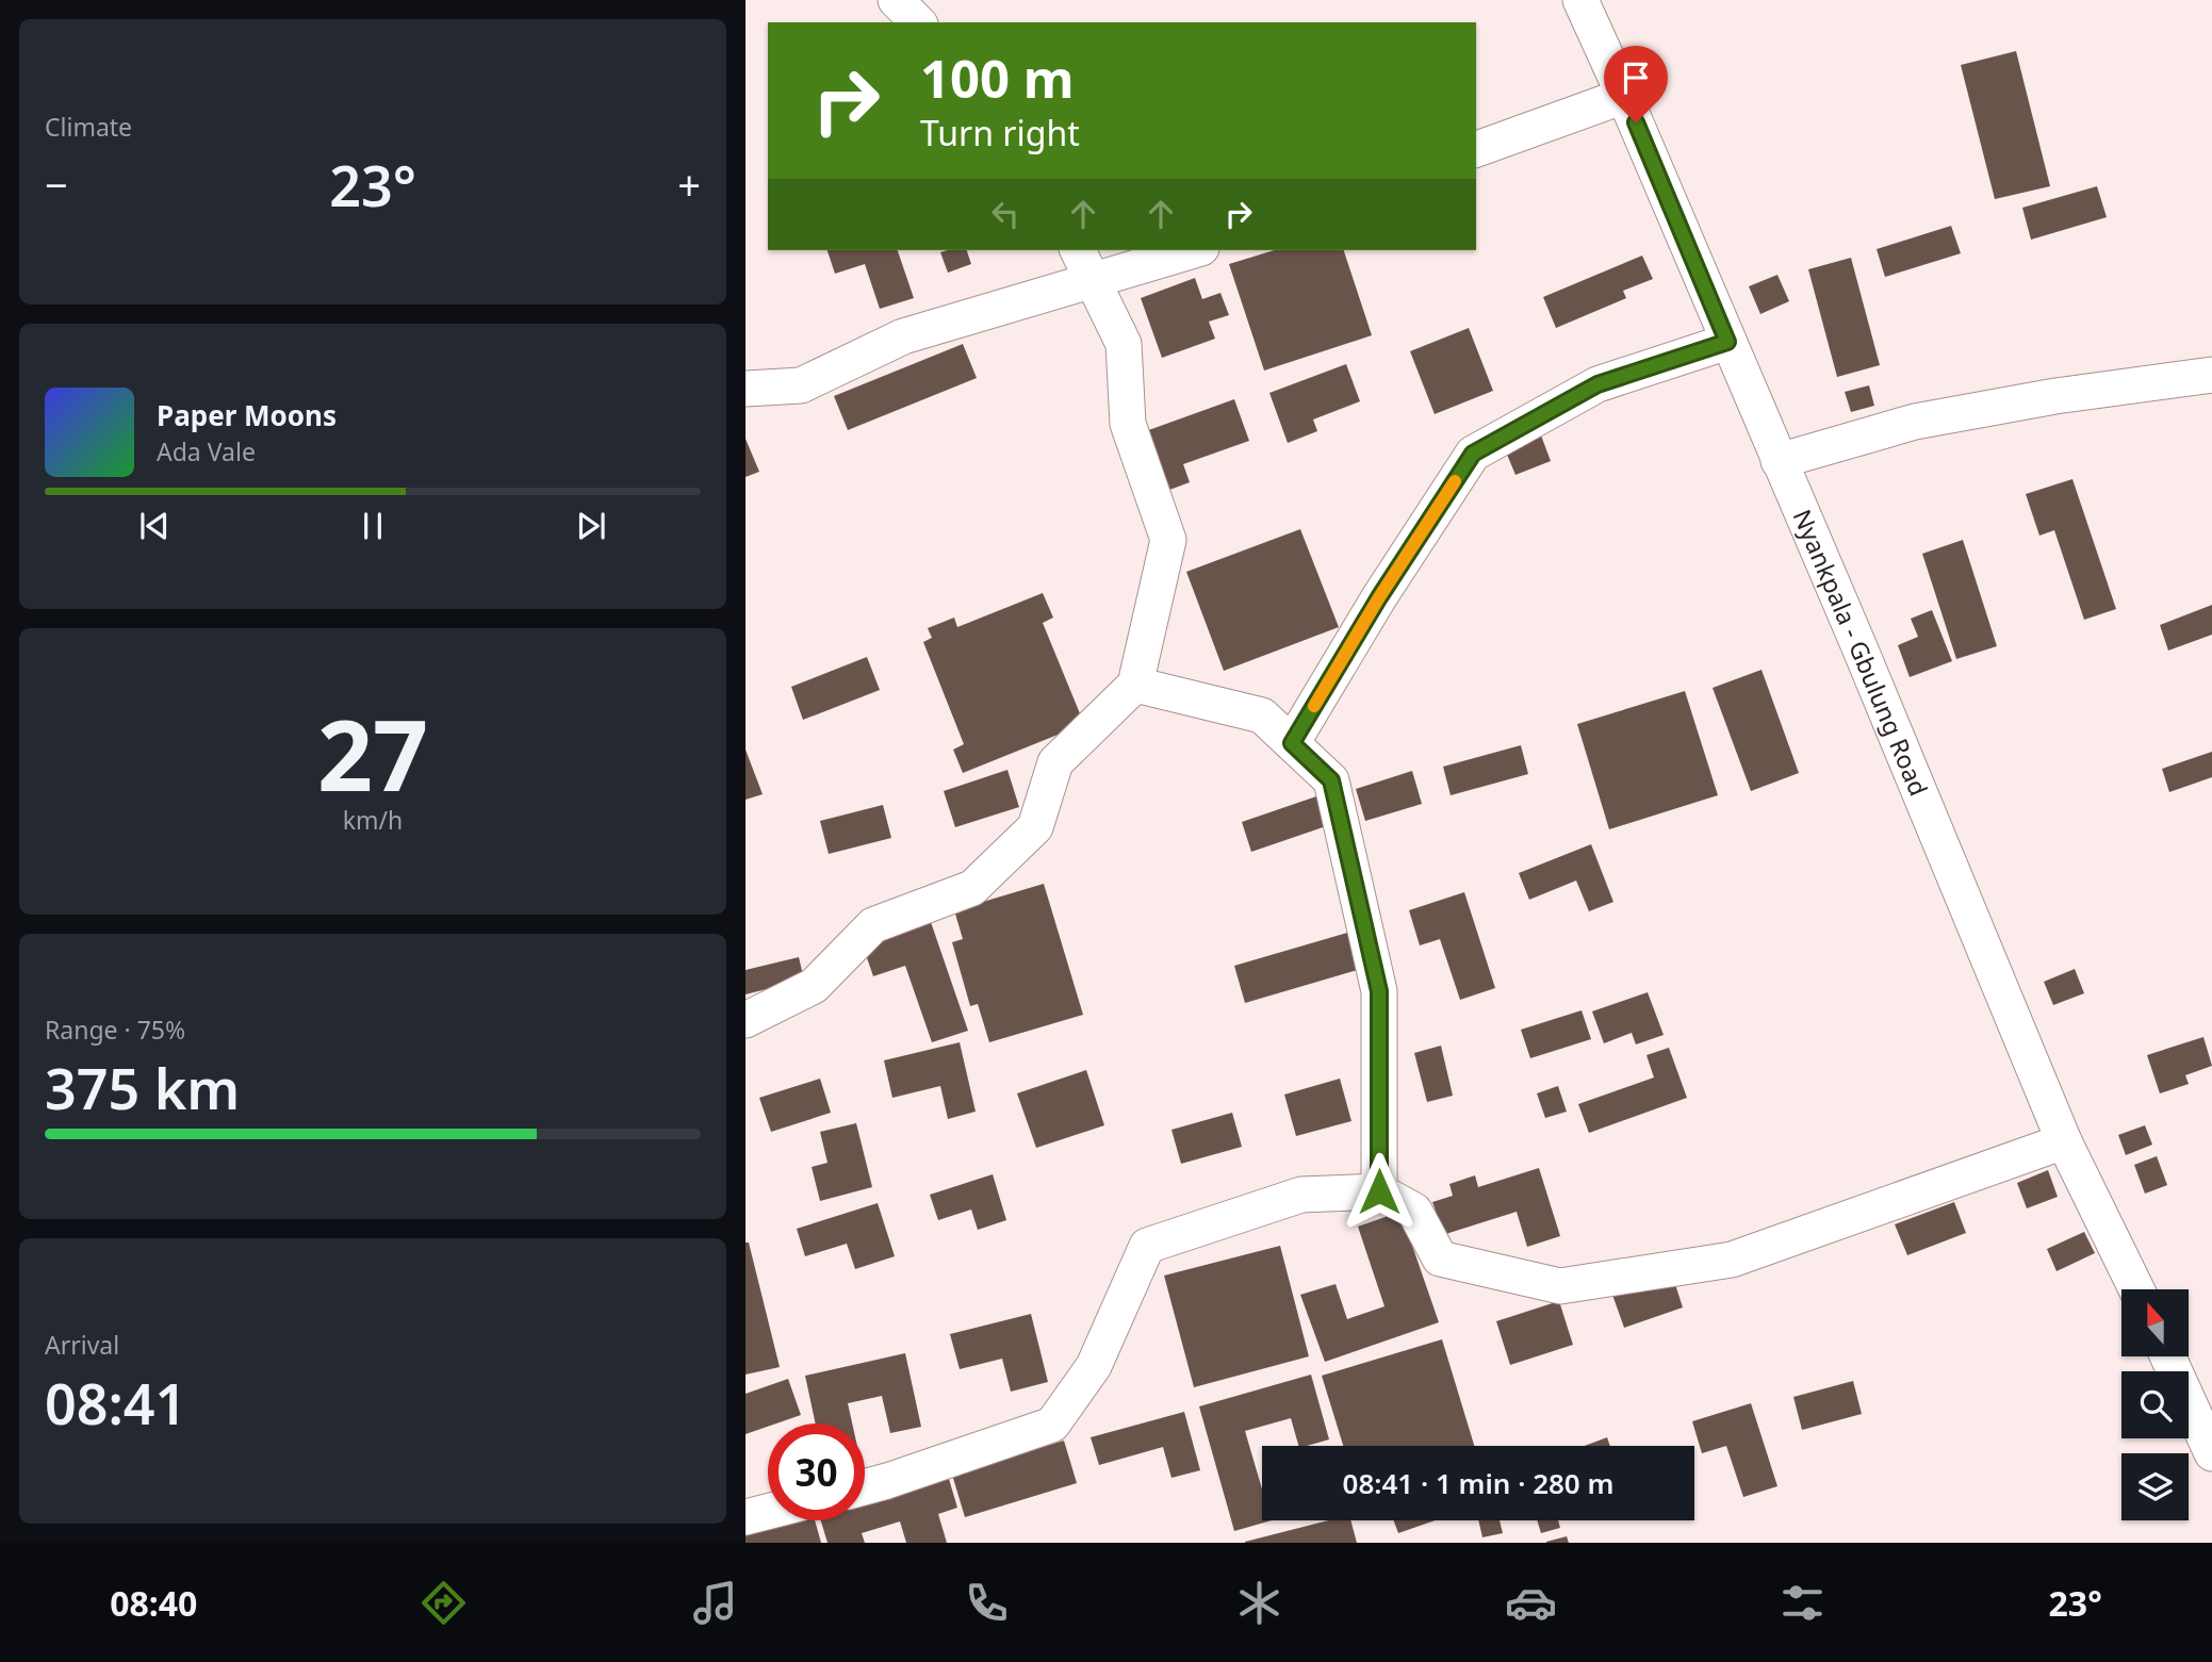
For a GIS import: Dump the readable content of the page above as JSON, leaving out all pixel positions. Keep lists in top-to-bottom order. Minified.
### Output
{"streets":{"street":["Nyankpala - Gbulung Road"]},"north":"top","page":{"tile":["Climate",["27","km/h"],["Range · 75%","375 km"],["Arrival","08:41"]],"turn":["100 m","Turn right"],"heat":["−","23°","+"],"song":["Paper Moons","Ada Vale"],"limit":"30","trip":"08:41 · 1 min · 280 m","tabs":["08:40","23°"]}}
